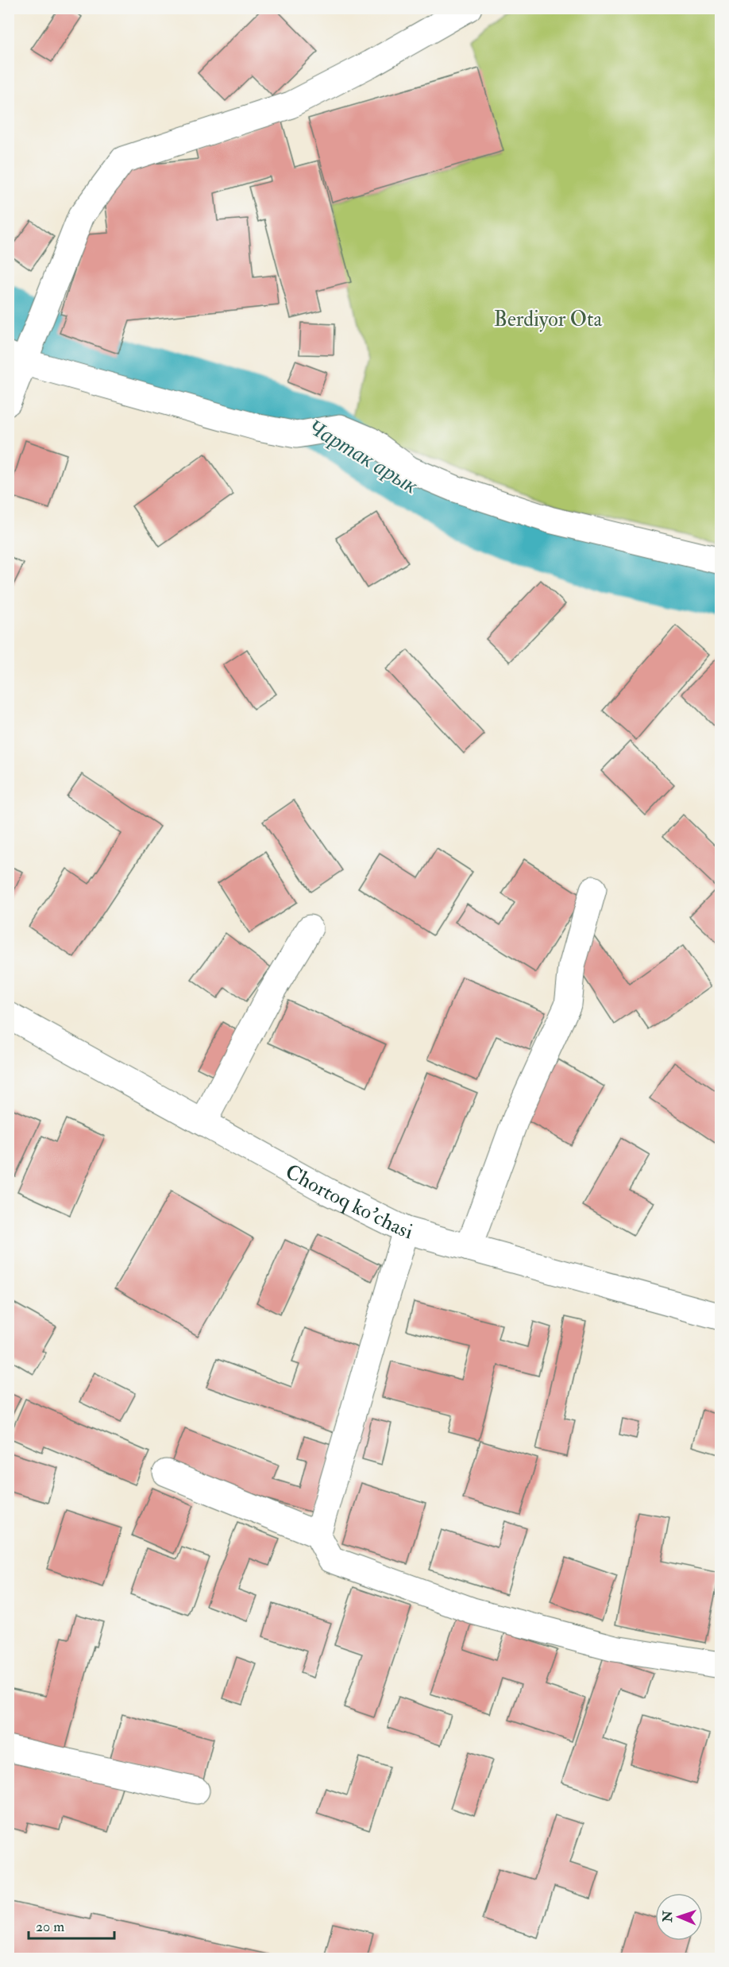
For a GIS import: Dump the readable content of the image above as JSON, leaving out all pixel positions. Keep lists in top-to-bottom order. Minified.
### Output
{"streets":{"street":["Chortoq ko'chasi"]},"water":["Чартак арык"],"parks":["Berdiyor Ota"],"scale_bar":"20 m","north":"left"}
